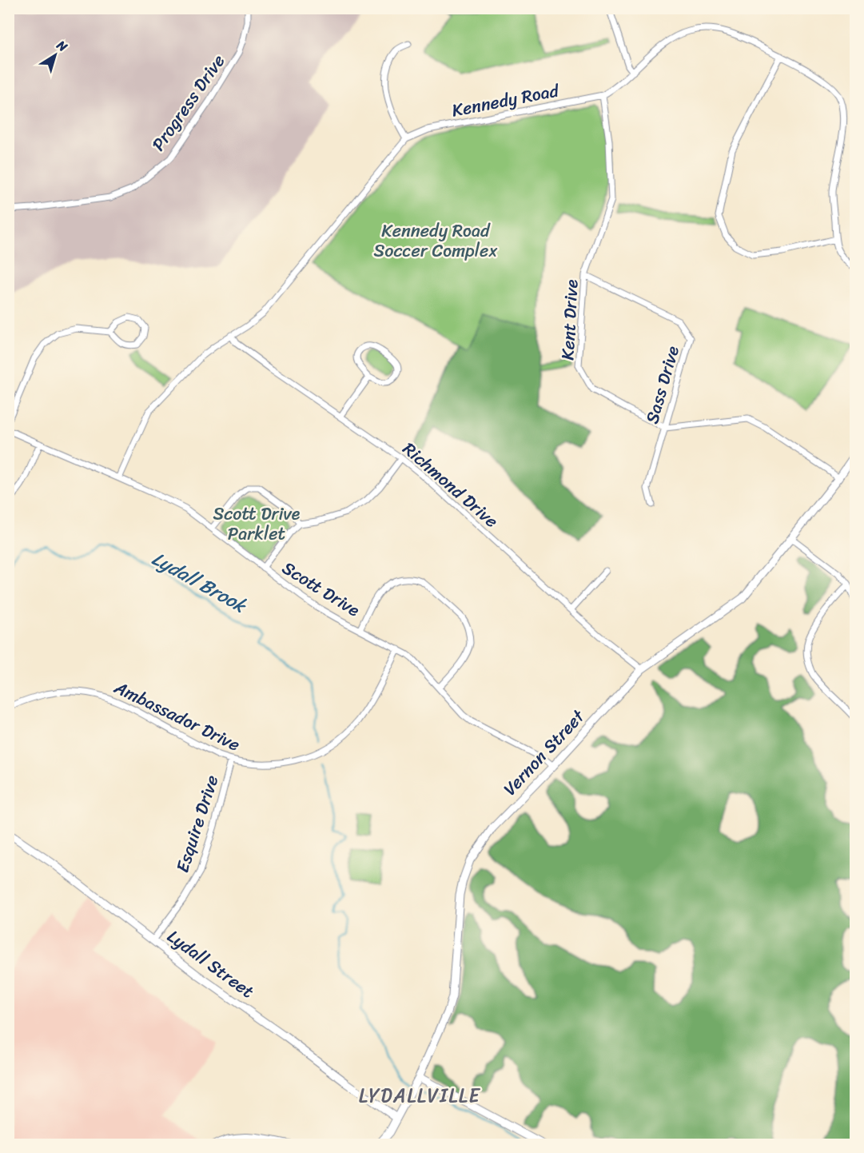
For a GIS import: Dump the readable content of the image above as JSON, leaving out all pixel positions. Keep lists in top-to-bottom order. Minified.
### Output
{"streets":{"street":["Kennedy Road","Progress Drive","Kent Drive","Sass Drive","Richmond Drive","Scott Drive","Ambassador Drive","Vernon Street","Esquire Drive","Lydall Street"]},"crossings":[["Kennedy Road","Kent Drive"],["Kennedy Road","Richmond Drive"],["Kennedy Road","Scott Drive"],["Kent Drive","Sass Drive"],["Richmond Drive","Vernon Street"],["Scott Drive","Ambassador Drive"],["Scott Drive","Vernon Street"],["Ambassador Drive","Esquire Drive"],["Vernon Street","Lydall Street"],["Esquire Drive","Lydall Street"]],"districts":["LYDALLVILLE"],"water":["Lydall Brook"],"parks":["Kennedy Road Soccer Complex","Scott Drive Parklet"],"north":"top right"}
